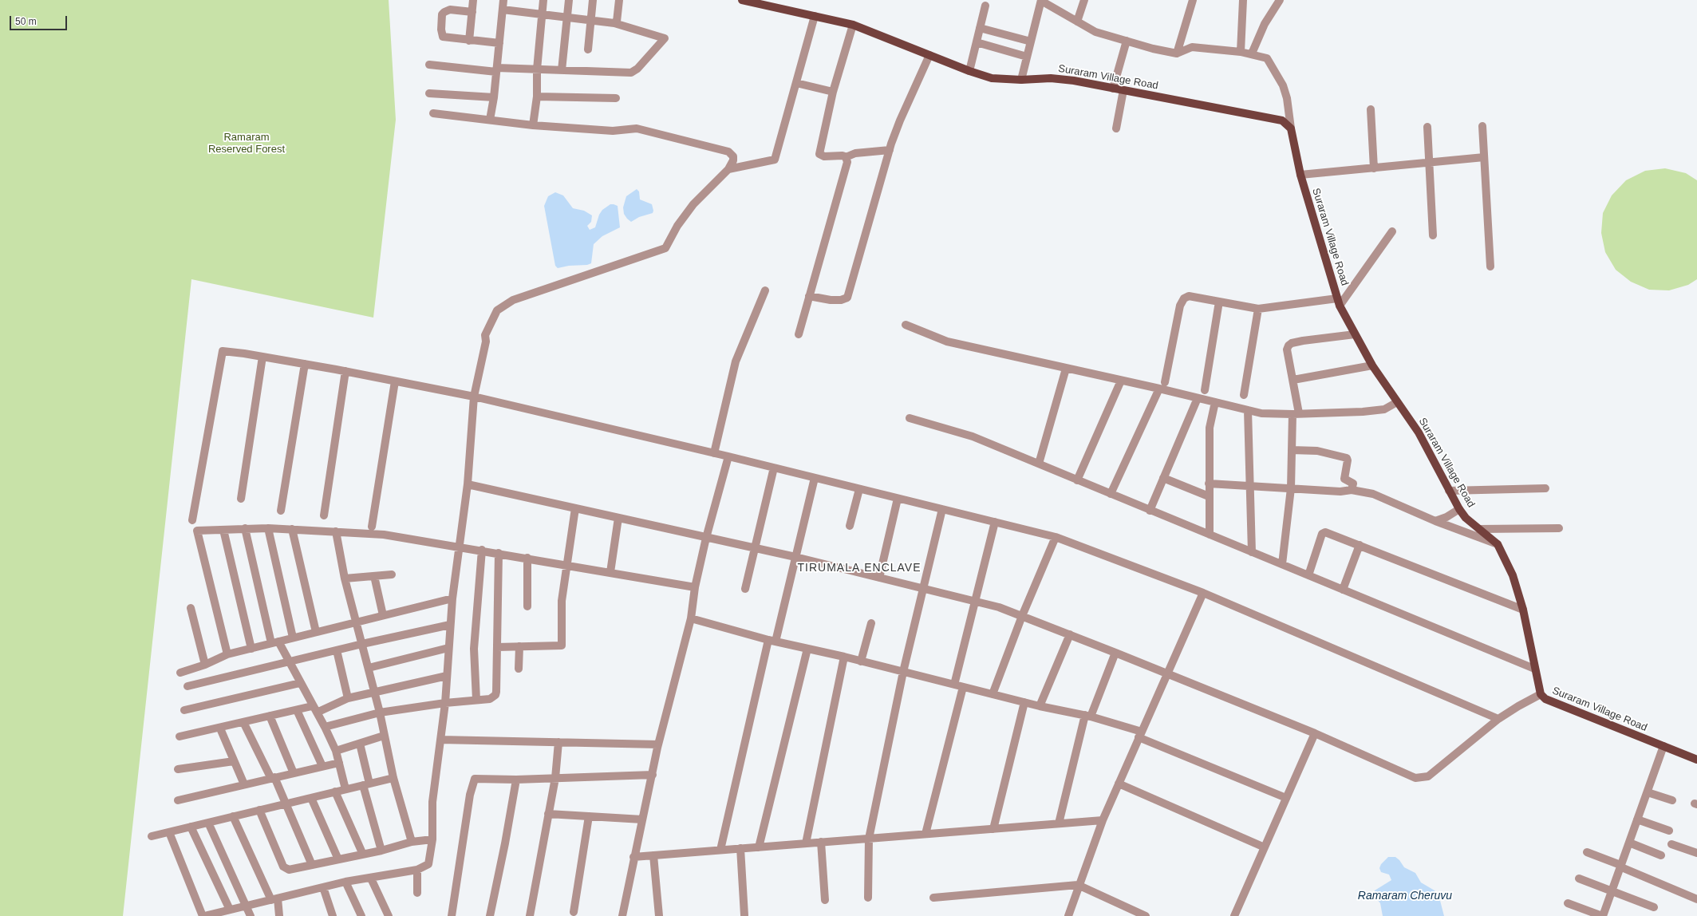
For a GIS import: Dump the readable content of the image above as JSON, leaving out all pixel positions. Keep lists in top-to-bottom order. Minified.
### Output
{"streets":{"main road":["Suraram Village Road"]},"districts":["TIRUMALA ENCLAVE"],"water":["Ramaram Cheruvu"],"parks":["Ramaram Reserved Forest"],"scale_bar":"50 m"}
